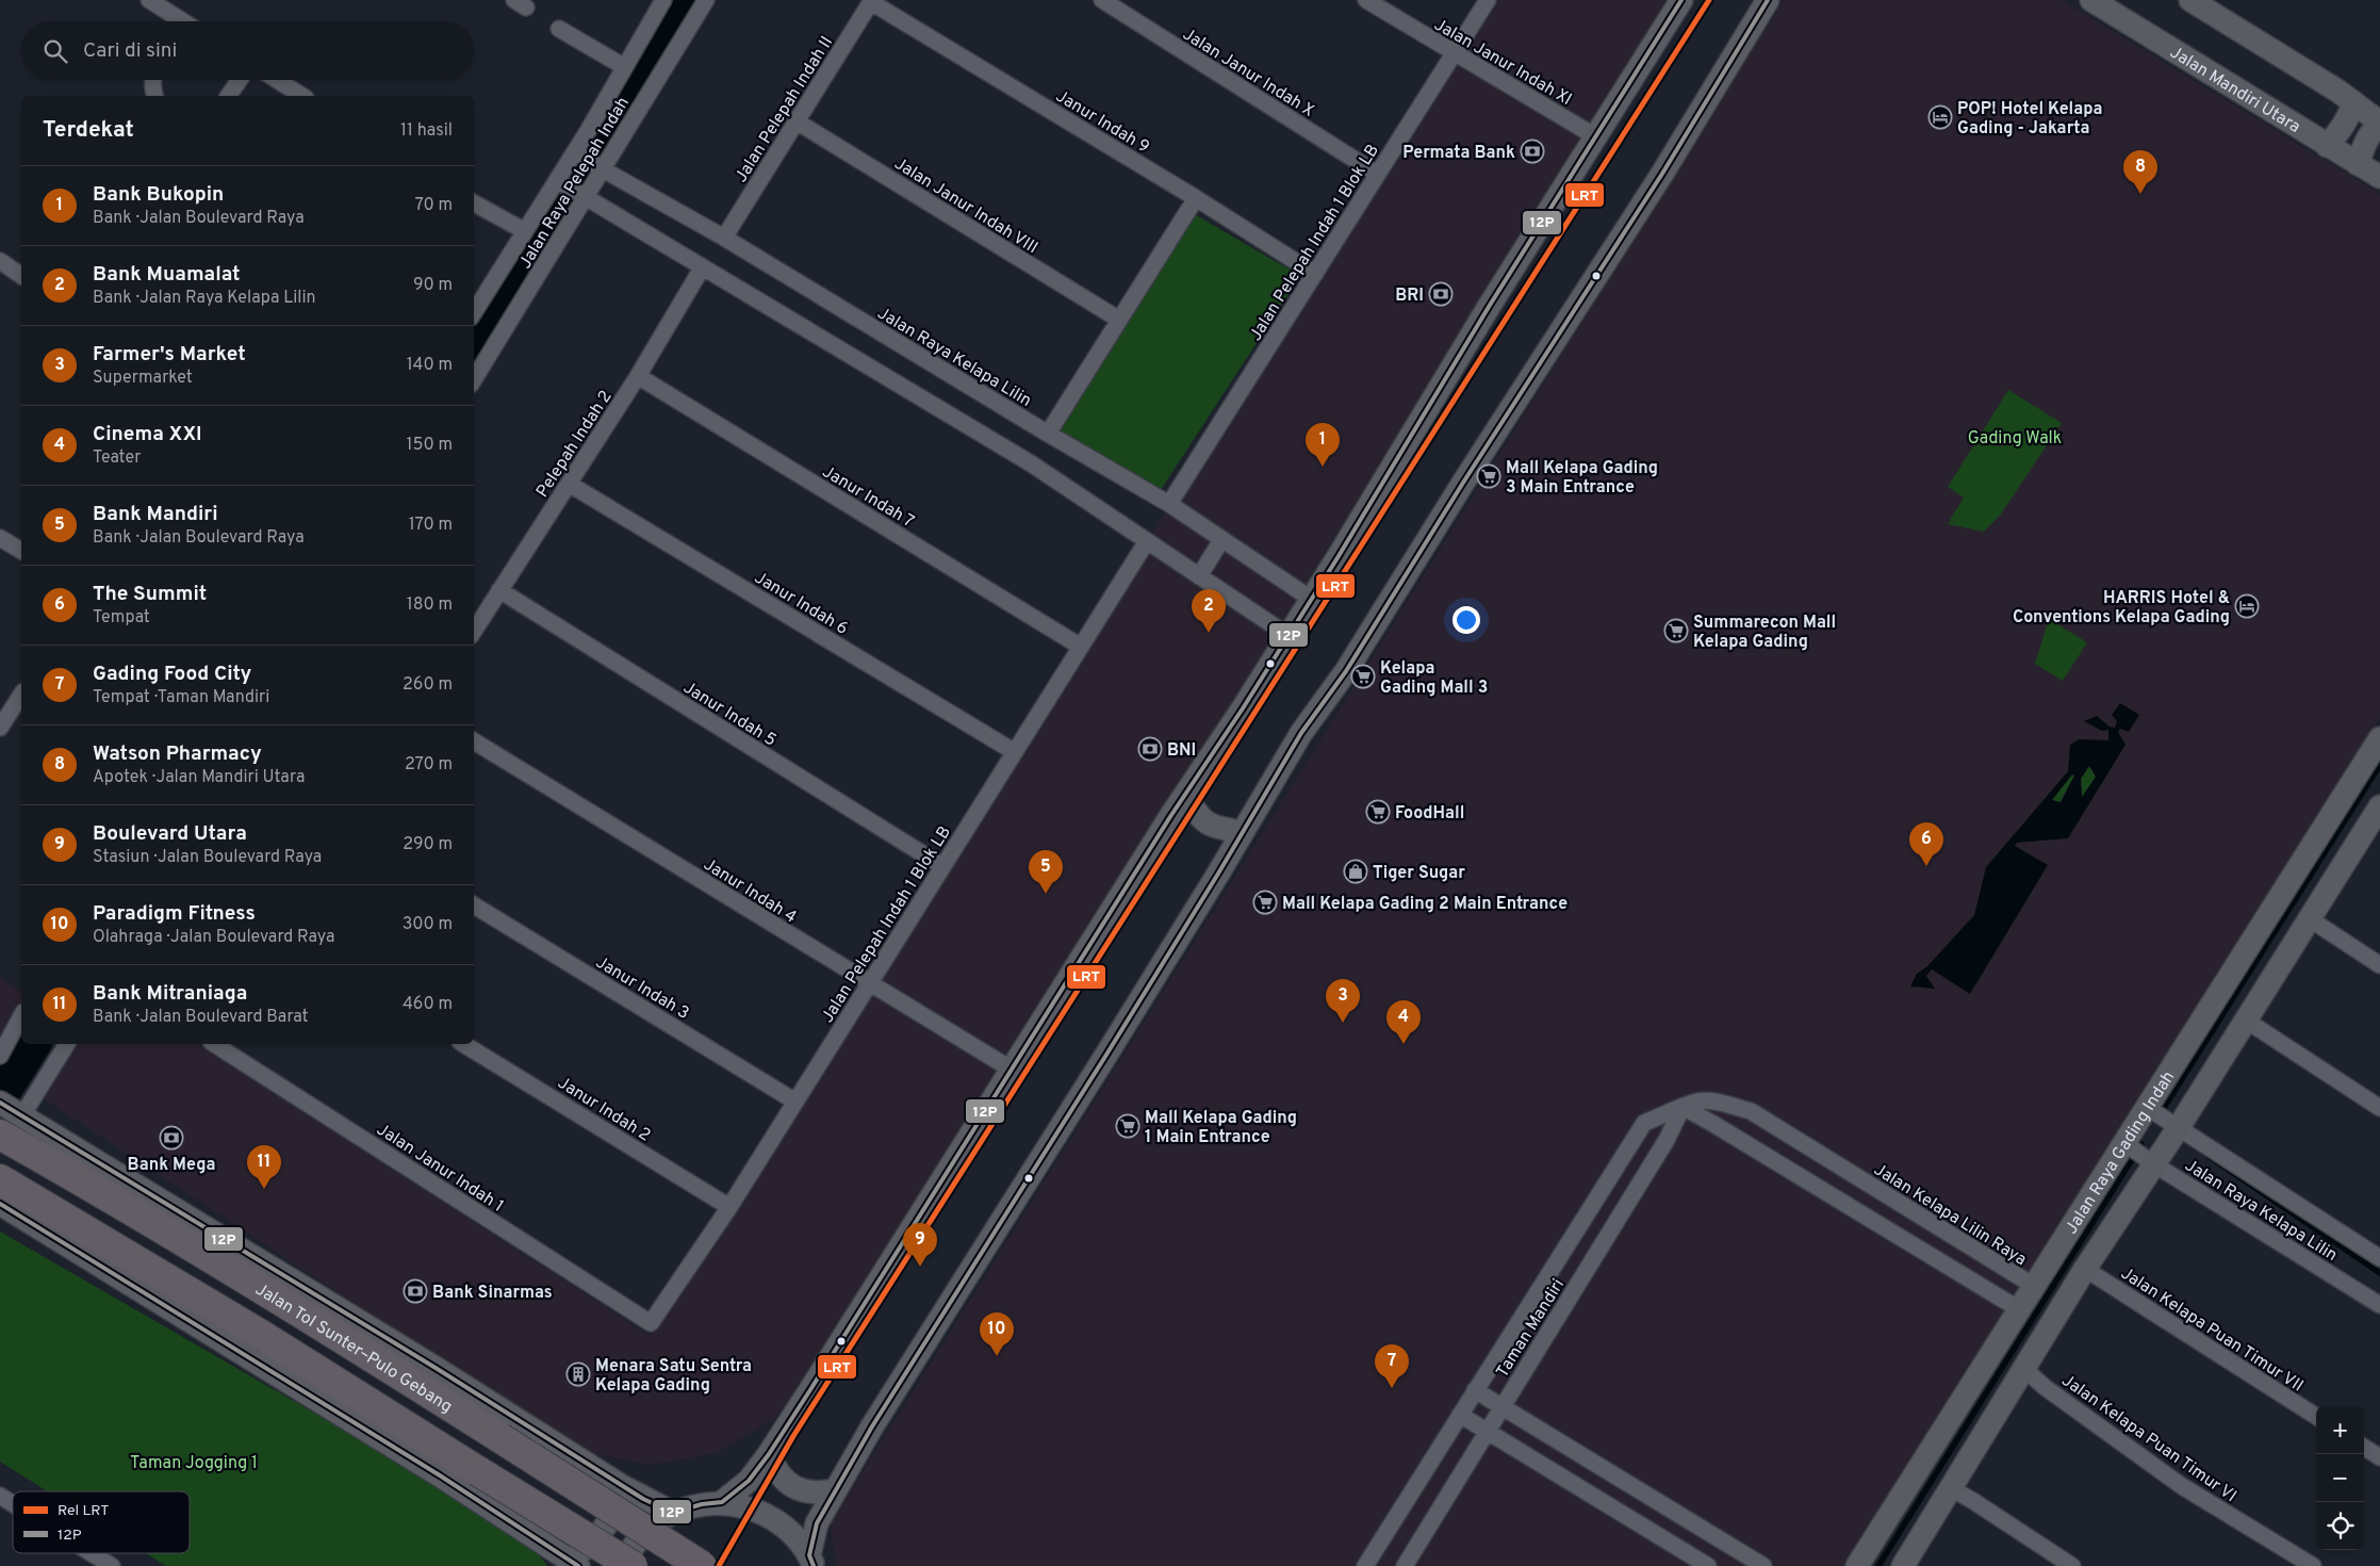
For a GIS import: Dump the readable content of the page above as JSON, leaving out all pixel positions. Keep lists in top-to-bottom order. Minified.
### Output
{"streets":{"highway":["Jalan Tol Sunter–Pulo Gebang"],"main road":["Jalan Mandiri Utara","Jalan Raya Gading Indah"],"street":["Jalan Janur Indah XI","Jalan Janur Indah X","Jalan Pelepah Indah II","Janur Indah 9","Jalan Raya Pelepah Indah","Jalan Janur Indah VIII","Jalan Pelepah Indah 1 Blok LB","Jalan Raya Kelapa Lilin","Pelepah Indah 2","Janur Indah 7","Janur Indah 6","Janur Indah 5","Janur Indah 4","Janur Indah 3","Janur Indah 2","Jalan Janur Indah 1","Jalan Kelapa Lilin Raya","Taman Mandiri","Jalan Kelapa Puan Timur VII","Jalan Kelapa Puan Timur VI"]},"crossings":[["Jalan Janur Indah XI","Jalan Pelepah Indah 1 Blok LB"],["Jalan Janur Indah X","Jalan Pelepah Indah 1 Blok LB"],["Jalan Pelepah Indah II","Janur Indah 9"],["Jalan Pelepah Indah II","Jalan Janur Indah VIII"],["Jalan Pelepah Indah II","Jalan Raya Kelapa Lilin"],["Janur Indah 9","Jalan Pelepah Indah 1 Blok LB"],["Jalan Raya Pelepah Indah","Jalan Raya Kelapa Lilin"],["Jalan Pelepah Indah 1 Blok LB","Jalan Raya Kelapa Lilin"],["Jalan Pelepah Indah 1 Blok LB","Janur Indah 7"],["Jalan Pelepah Indah 1 Blok LB","Janur Indah 6"],["Jalan Pelepah Indah 1 Blok LB","Janur Indah 5"],["Jalan Pelepah Indah 1 Blok LB","Janur Indah 4"],["Jalan Pelepah Indah 1 Blok LB","Janur Indah 3"],["Jalan Pelepah Indah 1 Blok LB","Janur Indah 2"],["Jalan Pelepah Indah 1 Blok LB","Jalan Janur Indah 1"],["Jalan Raya Kelapa Lilin","Jalan Raya Gading Indah"],["Pelepah Indah 2","Janur Indah 7"],["Pelepah Indah 2","Janur Indah 6"],["Pelepah Indah 2","Janur Indah 5"],["Jalan Raya Gading Indah","Jalan Kelapa Lilin Raya"],["Jalan Raya Gading Indah","Jalan Kelapa Puan Timur VII"],["Jalan Raya Gading Indah","Jalan Kelapa Puan Timur VI"],["Jalan Kelapa Lilin Raya","Taman Mandiri"]],"parks":["Gading Walk","Taman Jogging 1"],"places":{"hotel":["POP! Hotel Kelapa Gading - Jakarta","HARRIS Hotel & Conventions Kelapa Gading"],"bank":["Permata Bank","BRI","BNI","Bank Mega","Bank Sinarmas"],"supermarket":["Mall Kelapa Gading 3 Main Entrance","Summarecon Mall Kelapa Gading","Kelapa Gading Mall 3","FoodHall","Mall Kelapa Gading 2 Main Entrance","Mall Kelapa Gading 1 Main Entrance"],"shop":["Tiger Sugar"],"building":["Menara Satu Sentra Kelapa Gading"]},"lines":["rail line LRT","transit line 12P"],"legend":["Rel LRT","12P"],"page":{"search":"Cari di sini","heading":["Terdekat","11 hasil"],"pins":["8","1","2","6","5","3","4","11","9","10","7"],"list":[{"mark":"1","name":"Bank Bukopin","note":"Bank · Jalan Boulevard Raya","value":"70 m"},{"mark":"2","name":"Bank Muamalat","note":"Bank · Jalan Raya Kelapa Lilin","value":"90 m"},{"mark":"3","name":"Farmer's Market","note":"Supermarket","value":"140 m"},{"mark":"4","name":"Cinema XXI","note":"Teater","value":"150 m"},{"mark":"5","name":"Bank Mandiri","note":"Bank · Jalan Boulevard Raya","value":"170 m"},{"mark":"6","name":"The Summit","note":"Tempat","value":"180 m"},{"mark":"7","name":"Gading Food City","note":"Tempat · Taman Mandiri","value":"260 m"},{"mark":"8","name":"Watson Pharmacy","note":"Apotek · Jalan Mandiri Utara","value":"270 m"},{"mark":"9","name":"Boulevard Utara","note":"Stasiun · Jalan Boulevard Raya","value":"290 m"},{"mark":"10","name":"Paradigm Fitness","note":"Olahraga · Jalan Boulevard Raya","value":"300 m"},{"mark":"11","name":"Bank Mitraniaga","note":"Bank · Jalan Boulevard Barat","value":"460 m"}],"map_buttons":["+","−"]}}
